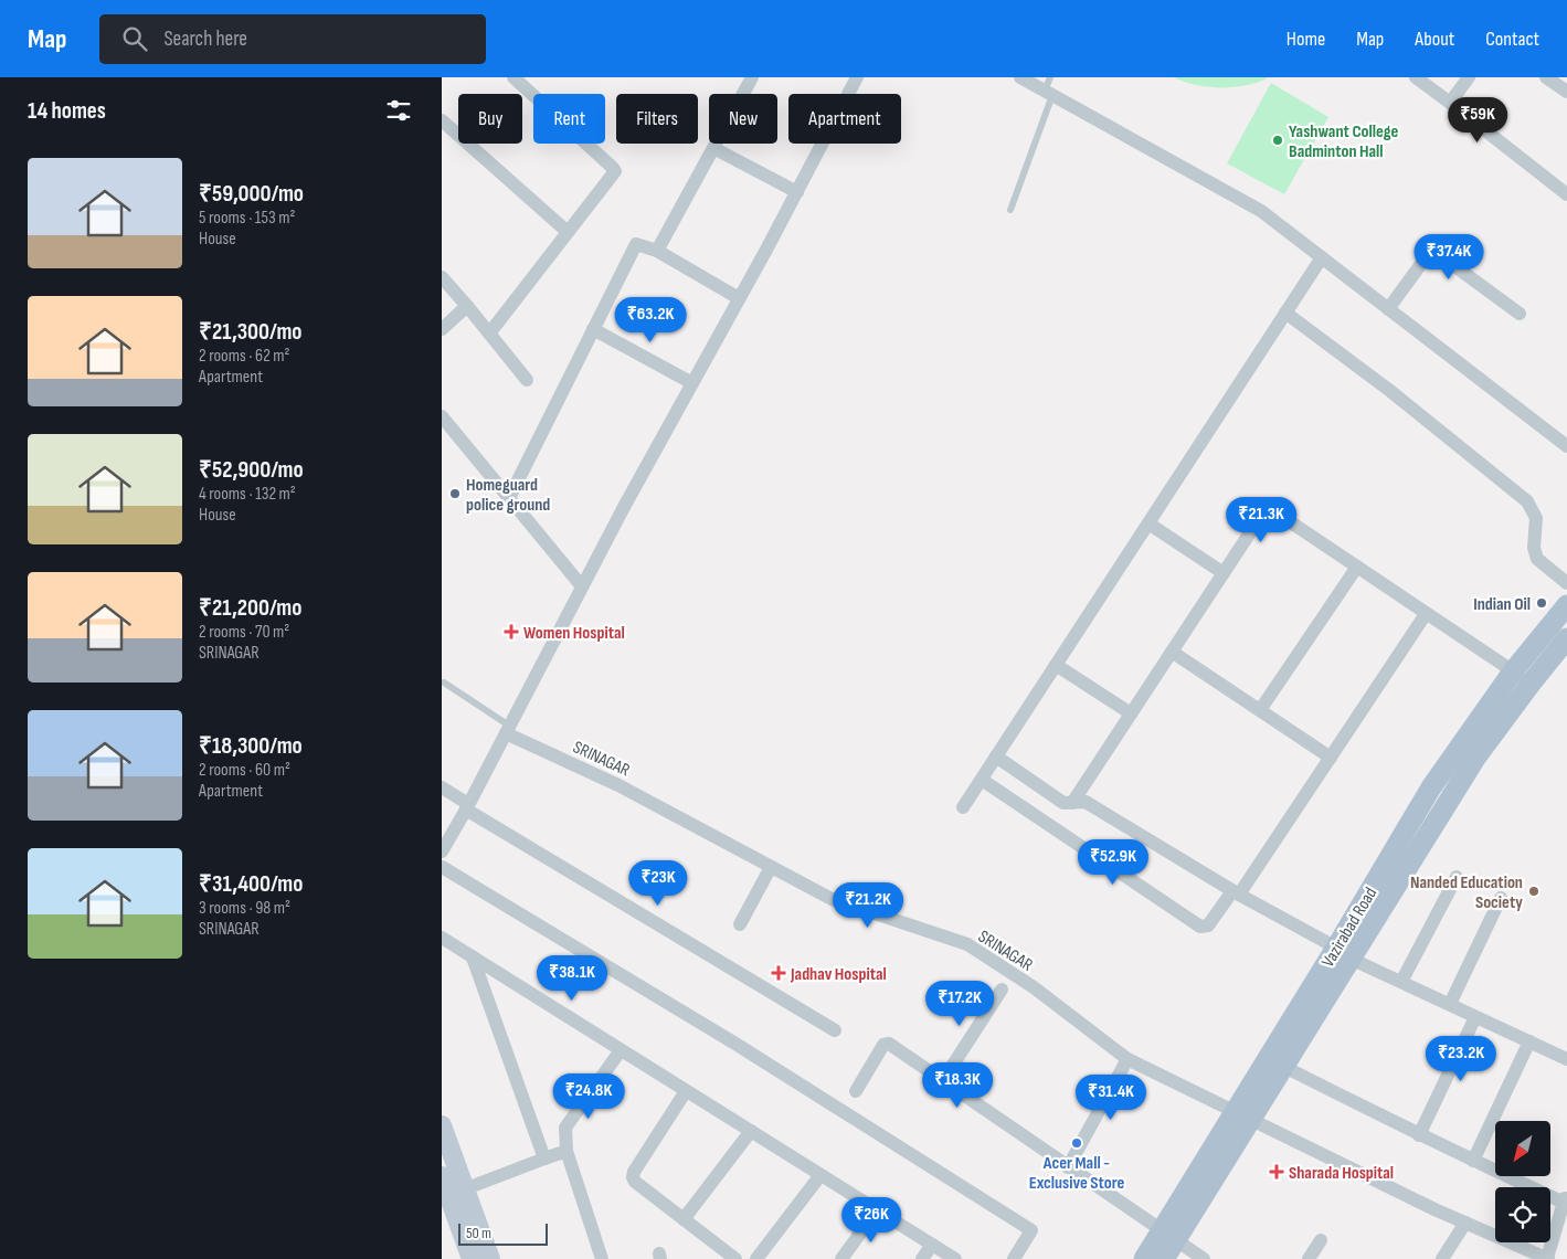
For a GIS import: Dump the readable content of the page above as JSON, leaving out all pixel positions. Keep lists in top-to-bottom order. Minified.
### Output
{"streets":{"main road":["Vazirabad Road"],"street":["SRINAGAR"]},"crossings":[["SRINAGAR","Vazirabad Road"]],"places":{"other":["Yashwant College Badminton Hall","Homeguard police ground","Indian Oil","Nanded Education Society","Acer Mall - Exclusive Store"],"health":["Women Hospital","Jadhav Hospital","Sharada Hospital"]},"scale_bar":"50 m","north":"bottom left","page":{"header":"Map","search":"Search here","nav":["Home","Map","About","Contact"],"heading":"14 homes","chip":["Buy","Rent","Filters","New","Apartment"],"price":["₹59K","₹37.4K","₹63.2K","₹21.3K","₹52.9K","₹23K","₹21.2K","₹38.1K","₹17.2K","₹23.2K","₹18.3K","₹24.8K","₹31.4K","₹26K"],"list":[{"name":"₹59,000/mo","note":"5 rooms · 153 m² · House"},{"name":"₹21,300/mo","note":"2 rooms · 62 m² · Apartment"},{"name":"₹52,900/mo","note":"4 rooms · 132 m² · House"},{"name":"₹21,200/mo","note":"2 rooms · 70 m² · SRINAGAR"},{"name":"₹18,300/mo","note":"2 rooms · 60 m² · Apartment"},{"name":"₹31,400/mo","note":"3 rooms · 98 m² · SRINAGAR"}],"scale":"50 m"}}
